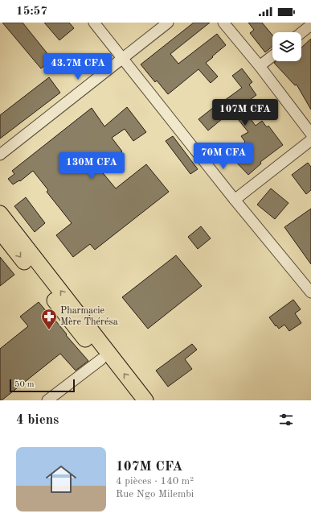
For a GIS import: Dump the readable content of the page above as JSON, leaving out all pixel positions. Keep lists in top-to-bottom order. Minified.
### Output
{"places":{"pharmacy":["Pharmacie Mère Thérésa"]},"scale_bar":"50 m","page":{"status":"15:57","price":["43.7M CFA","107M CFA","70M CFA","130M CFA"],"scale":"50 m","heading":"4 biens","list":[{"name":"107M CFA","note":"4 pièces · 140 m² · Rue Ngo Milembi"}]}}
